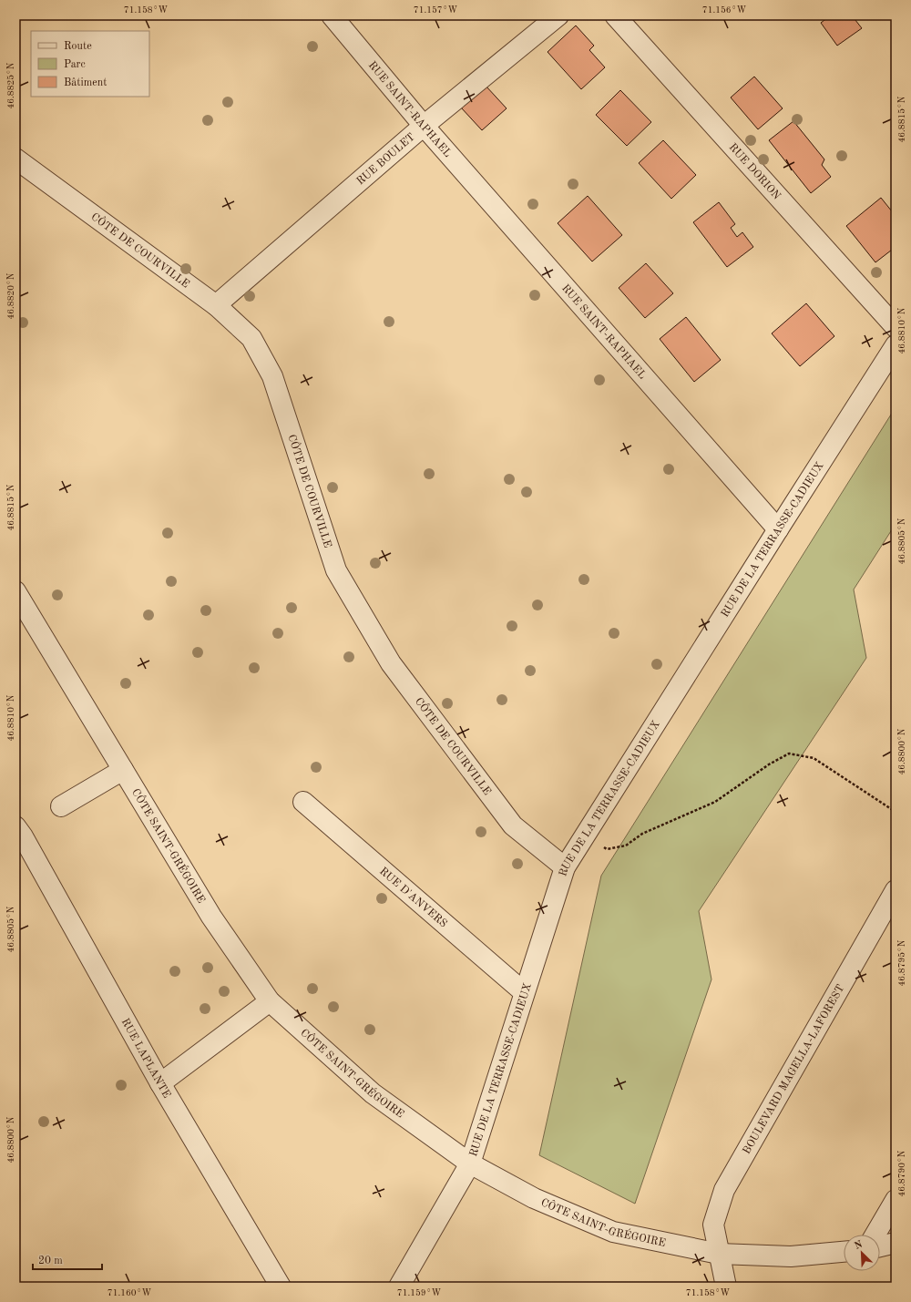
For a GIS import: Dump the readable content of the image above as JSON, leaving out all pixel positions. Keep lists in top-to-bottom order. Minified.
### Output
{"streets":{"street":["RUE SAINT-RAPHAEL","RUE BOULET","RUE DORION","CÔTE DE COURVILLE","RUE DE LA TERRASSE-CADIEUX","CÔTE SAINT-GRÉGOIRE","RUE D'ANVERS","RUE LAPLANTE","BOULEVARD MAGELLA-LAFOREST"]},"crossings":[["RUE SAINT-RAPHAEL","RUE BOULET"],["RUE SAINT-RAPHAEL","RUE DE LA TERRASSE-CADIEUX"],["RUE BOULET","CÔTE DE COURVILLE"],["CÔTE DE COURVILLE","RUE DE LA TERRASSE-CADIEUX"],["RUE DE LA TERRASSE-CADIEUX","CÔTE SAINT-GRÉGOIRE"],["RUE DE LA TERRASSE-CADIEUX","RUE D'ANVERS"],["CÔTE SAINT-GRÉGOIRE","BOULEVARD MAGELLA-LAFOREST"]],"legend":["Route","Parc","Bâtiment"],"scale_bar":"20 m","north":"top left","coordinates":["71.158°W","71.157°W","71.156°W","46.8825°N","46.8815°N","46.8820°N","46.8810°N","46.8805°N","46.8800°N","46.8795°N","46.8790°N","71.160°W","71.159°W"]}
